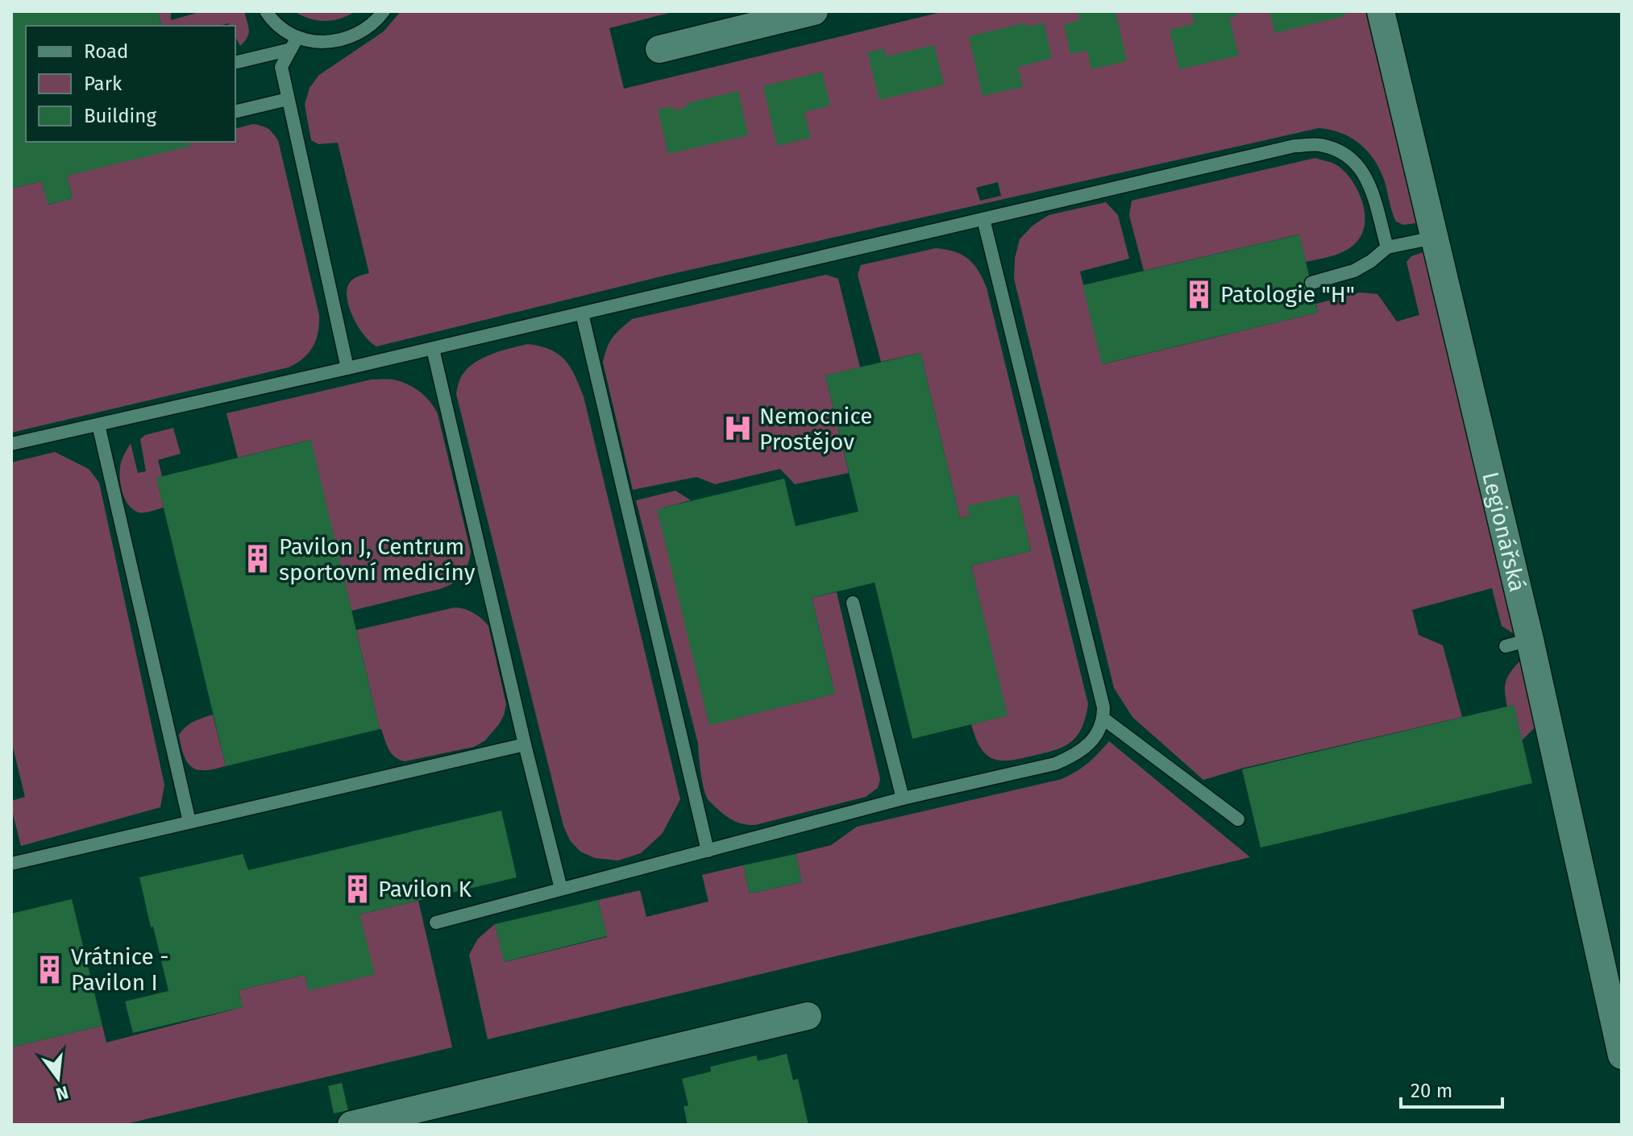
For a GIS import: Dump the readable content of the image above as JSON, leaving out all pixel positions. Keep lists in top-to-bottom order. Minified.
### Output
{"streets":{"street":["Legionářská"]},"places":{"building":["Patologie \"H\"","Pavilon J, Centrum sportovní medicíny","Pavilon K","Vrátnice - Pavilon I"],"hospital":["Nemocnice Prostějov"]},"legend":["Road","Park","Building"],"scale_bar":"20 m","north":"bottom"}
